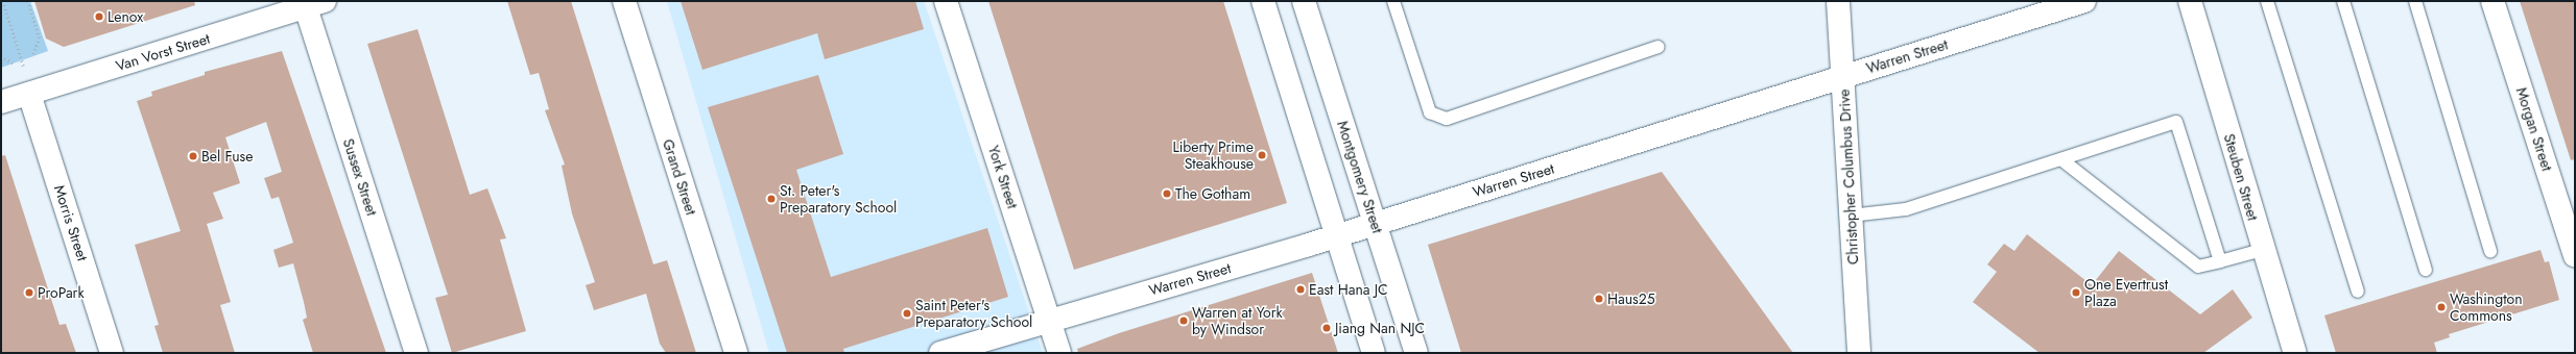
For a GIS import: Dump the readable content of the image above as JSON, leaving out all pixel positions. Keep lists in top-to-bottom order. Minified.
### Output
{"streets":{"street":["Van Vorst Street","Warren Street","Morgan Street","Sussex Street","Grand Street","York Street","Montgomery Street","Christopher Columbus Drive","Steuben Street","Morris Street"]},"crossings":[["Van Vorst Street","Sussex Street"],["Van Vorst Street","Morris Street"],["Warren Street","York Street"],["Warren Street","Montgomery Street"],["Warren Street","Christopher Columbus Drive"]],"places":["Lenox","Liberty Prime Steakhouse","Bel Fuse","The Gotham","St. Peter's Preparatory School","East Hana JC","ProPark","One Evertrust Plaza","Haus25","Washington Commons","Saint Peter's Preparatory School","Warren at York by Windsor","Jiang Nan NJC"]}
